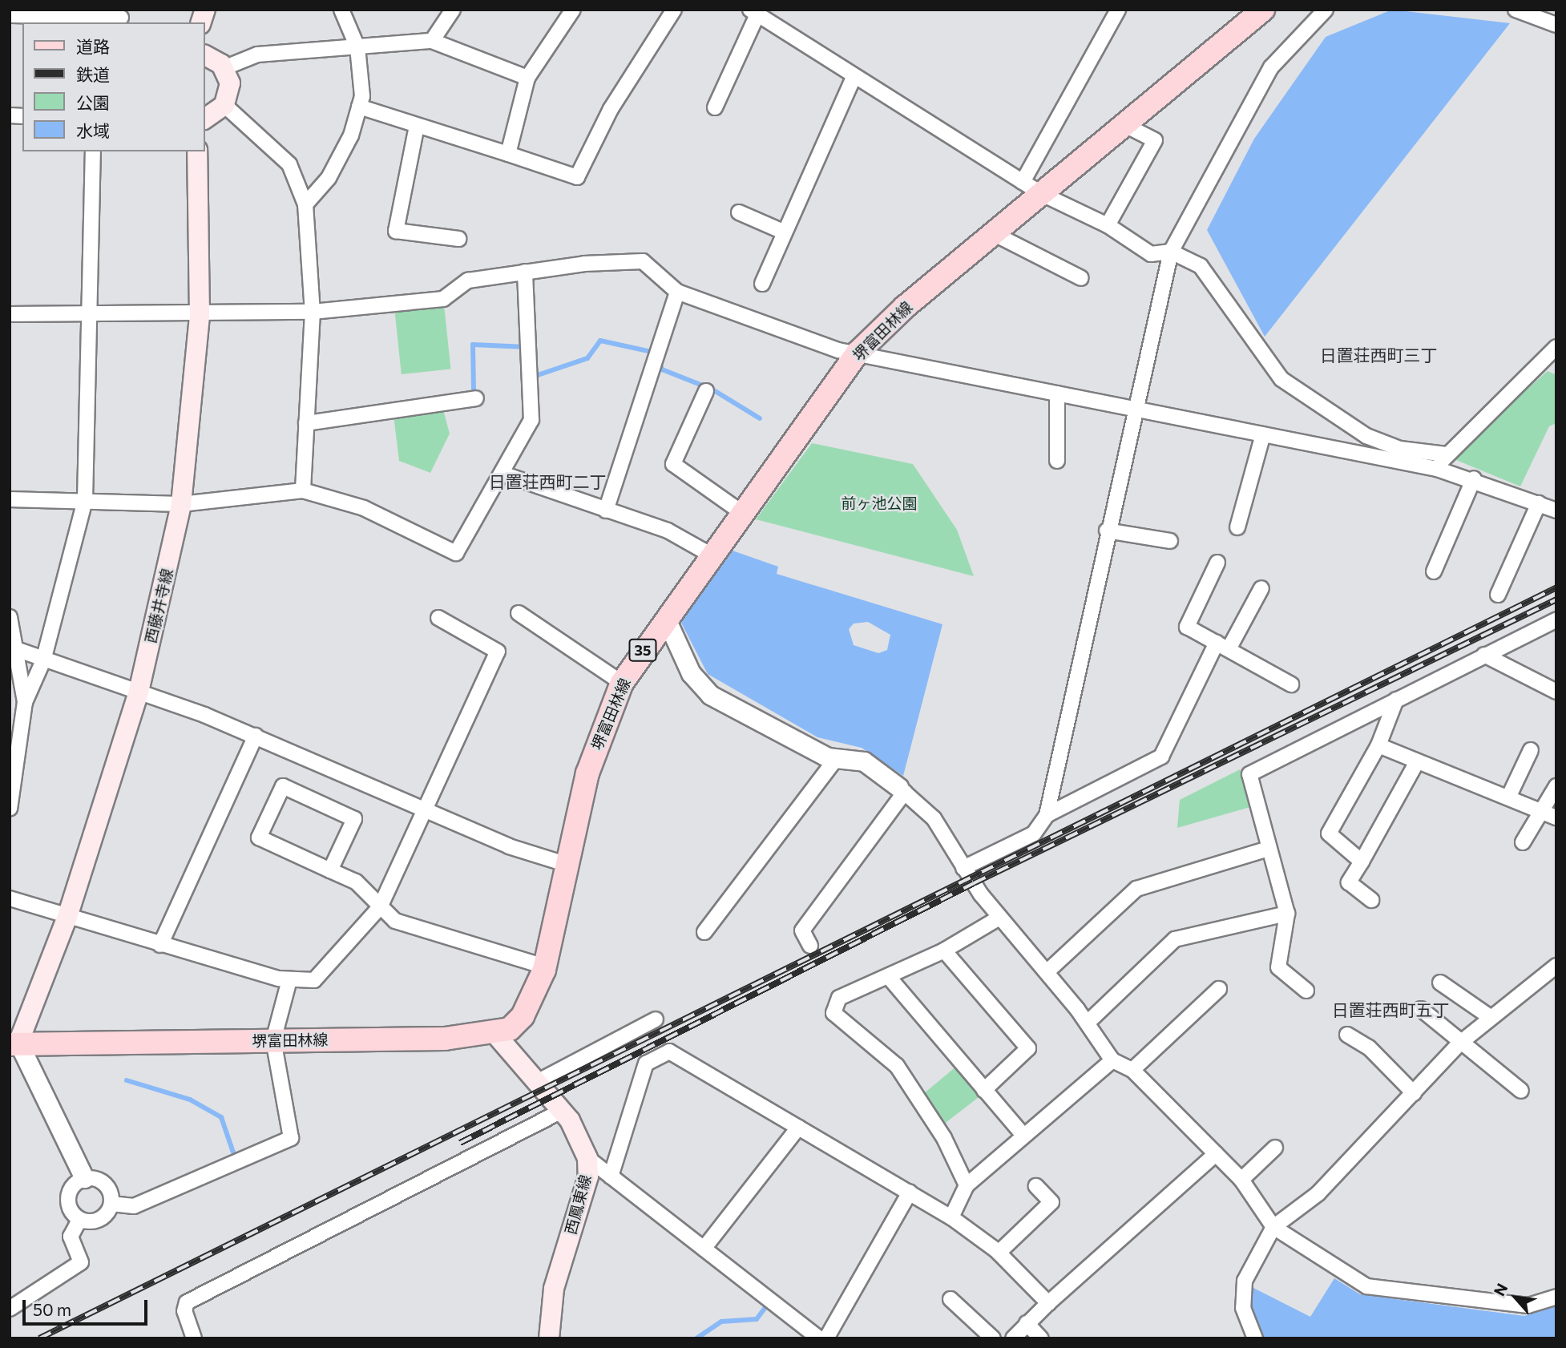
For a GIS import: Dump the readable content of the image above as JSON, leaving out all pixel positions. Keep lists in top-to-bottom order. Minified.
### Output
{"streets":{"main road":["堺富田林線","西藤井寺線","35","西鳳東線"]},"crossings":[["堺富田林線","西藤井寺線"],["堺富田林線","西鳳東線"]],"districts":["日置荘西町三丁","日置荘西町二丁","日置荘西町五丁"],"parks":["前ヶ池公園"],"legend":["道路","鉄道","公園","水域"],"scale_bar":"50 m","north":"top left"}
